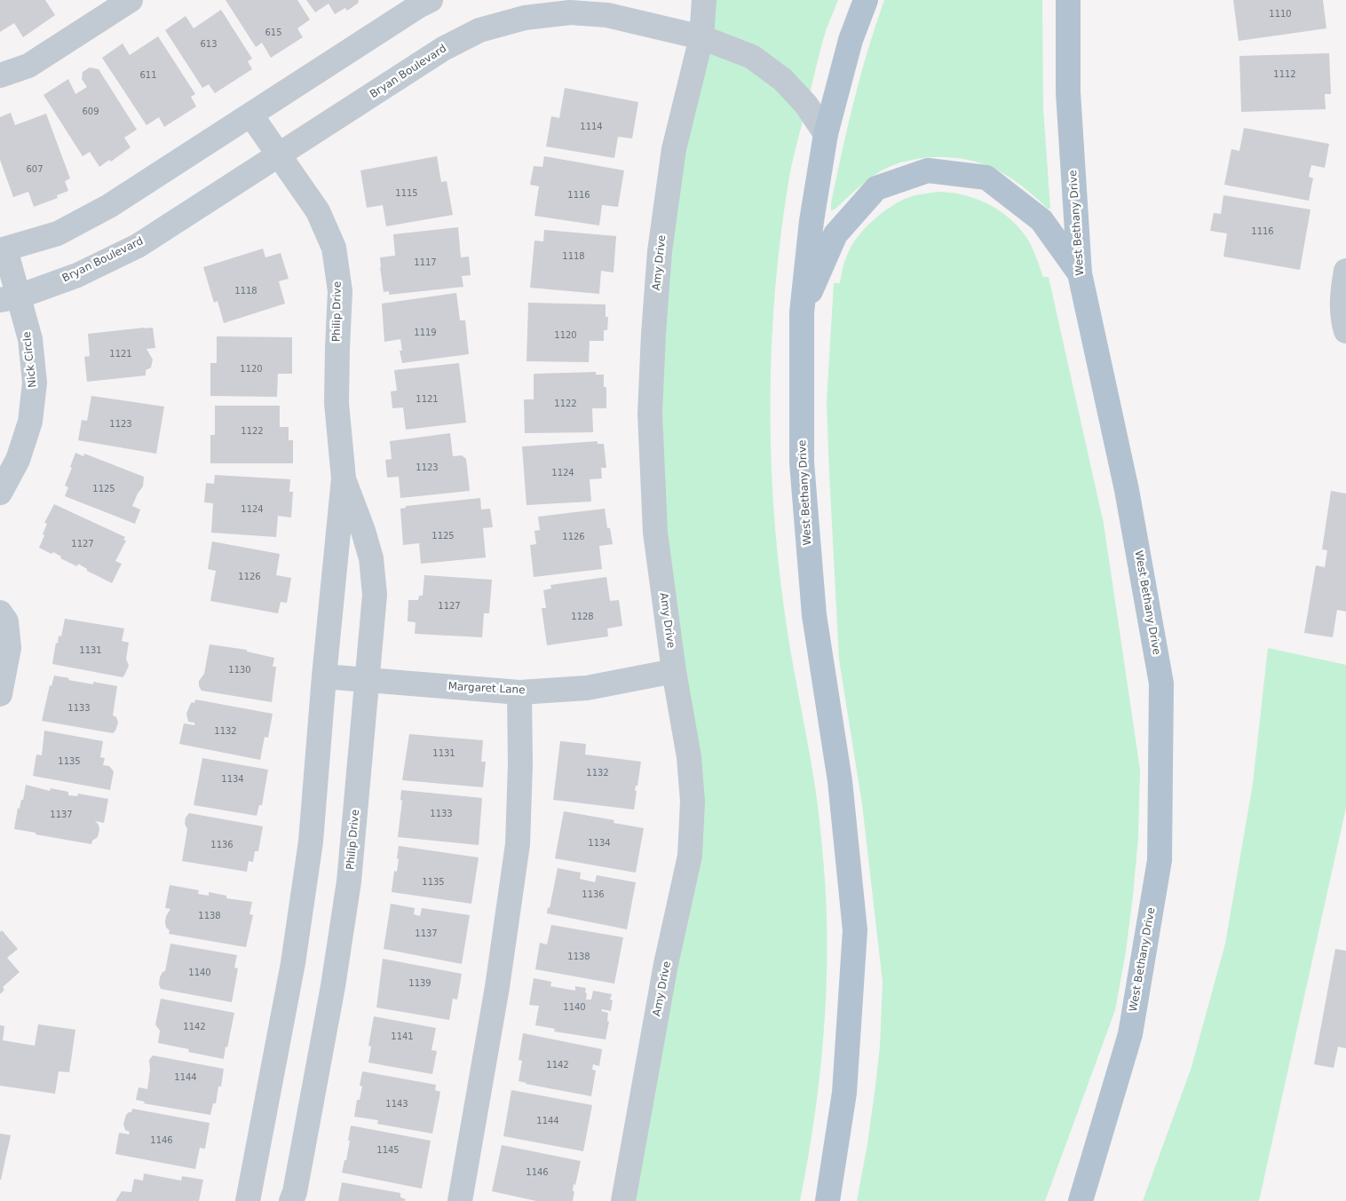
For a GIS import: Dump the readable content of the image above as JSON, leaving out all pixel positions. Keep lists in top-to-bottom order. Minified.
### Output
{"streets":{"main road":["West Bethany Drive"],"street":["Bryan Boulevard","Amy Drive","Philip Drive","Nick Circle","Margaret Lane"]},"crossings":[["Bryan Boulevard","West Bethany Drive"],["Bryan Boulevard","Amy Drive"],["Bryan Boulevard","Philip Drive"],["Bryan Boulevard","Nick Circle"],["Amy Drive","Margaret Lane"],["Philip Drive","Margaret Lane"]],"house_numbers":["1110","615","613","1112","611","609","1114","607","1115","1116","1116","1118","1117","1118","1119","1120","1121","1120","1121","1122","1123","1122","1123","1124","1125","1124","1125","1126","1127","1126","1127","1128","1131","1130","1133","1132","1131","1135","1132","1134","1133","1137","1134","1136","1135","1136","1138","1137","1138","1140","1139","1140","1142","1141","1142","1144","1143","1144","1146","1145","1146"]}
